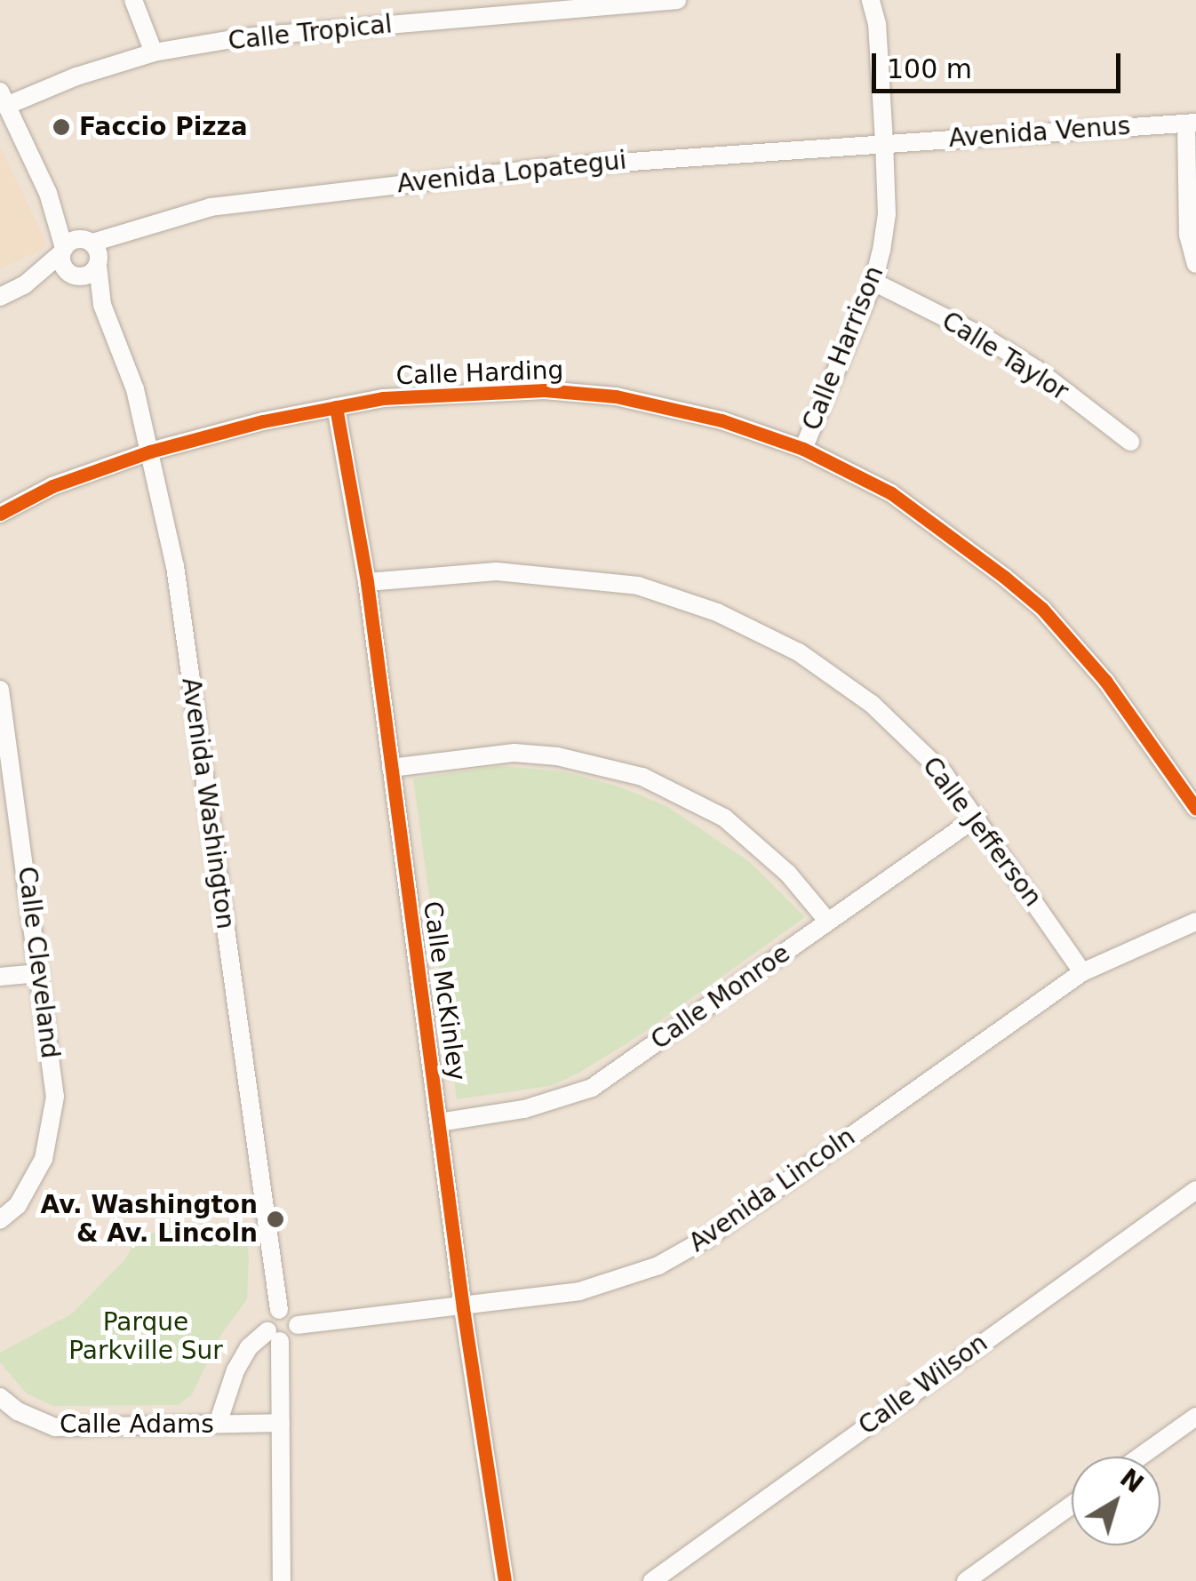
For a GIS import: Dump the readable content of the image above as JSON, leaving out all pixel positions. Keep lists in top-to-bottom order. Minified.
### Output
{"streets":{"street":["Calle Tropical","Avenida Venus","Avenida Lopategui","Calle Harrison","Calle Taylor","Calle Harding","Avenida Washington","Calle Jefferson","Calle Cleveland","Calle McKinley","Calle Monroe","Avenida Lincoln","Calle Wilson","Calle Adams"]},"crossings":[["Avenida Venus","Avenida Lopategui"],["Avenida Venus","Calle Harrison"],["Avenida Lopategui","Calle Harrison"],["Avenida Lopategui","Avenida Washington"],["Calle Harrison","Calle Taylor"],["Calle Harrison","Calle Harding"],["Calle Harding","Avenida Washington"],["Calle Harding","Calle McKinley"],["Avenida Washington","Avenida Lincoln"],["Calle Jefferson","Calle McKinley"],["Calle Jefferson","Calle Monroe"],["Calle Jefferson","Avenida Lincoln"],["Calle McKinley","Calle Monroe"],["Calle McKinley","Avenida Lincoln"]],"parks":["Parque Parkville Sur"],"places":["Faccio Pizza","Av. Washington & Av. Lincoln"],"scale_bar":"100 m","north":"top right"}
